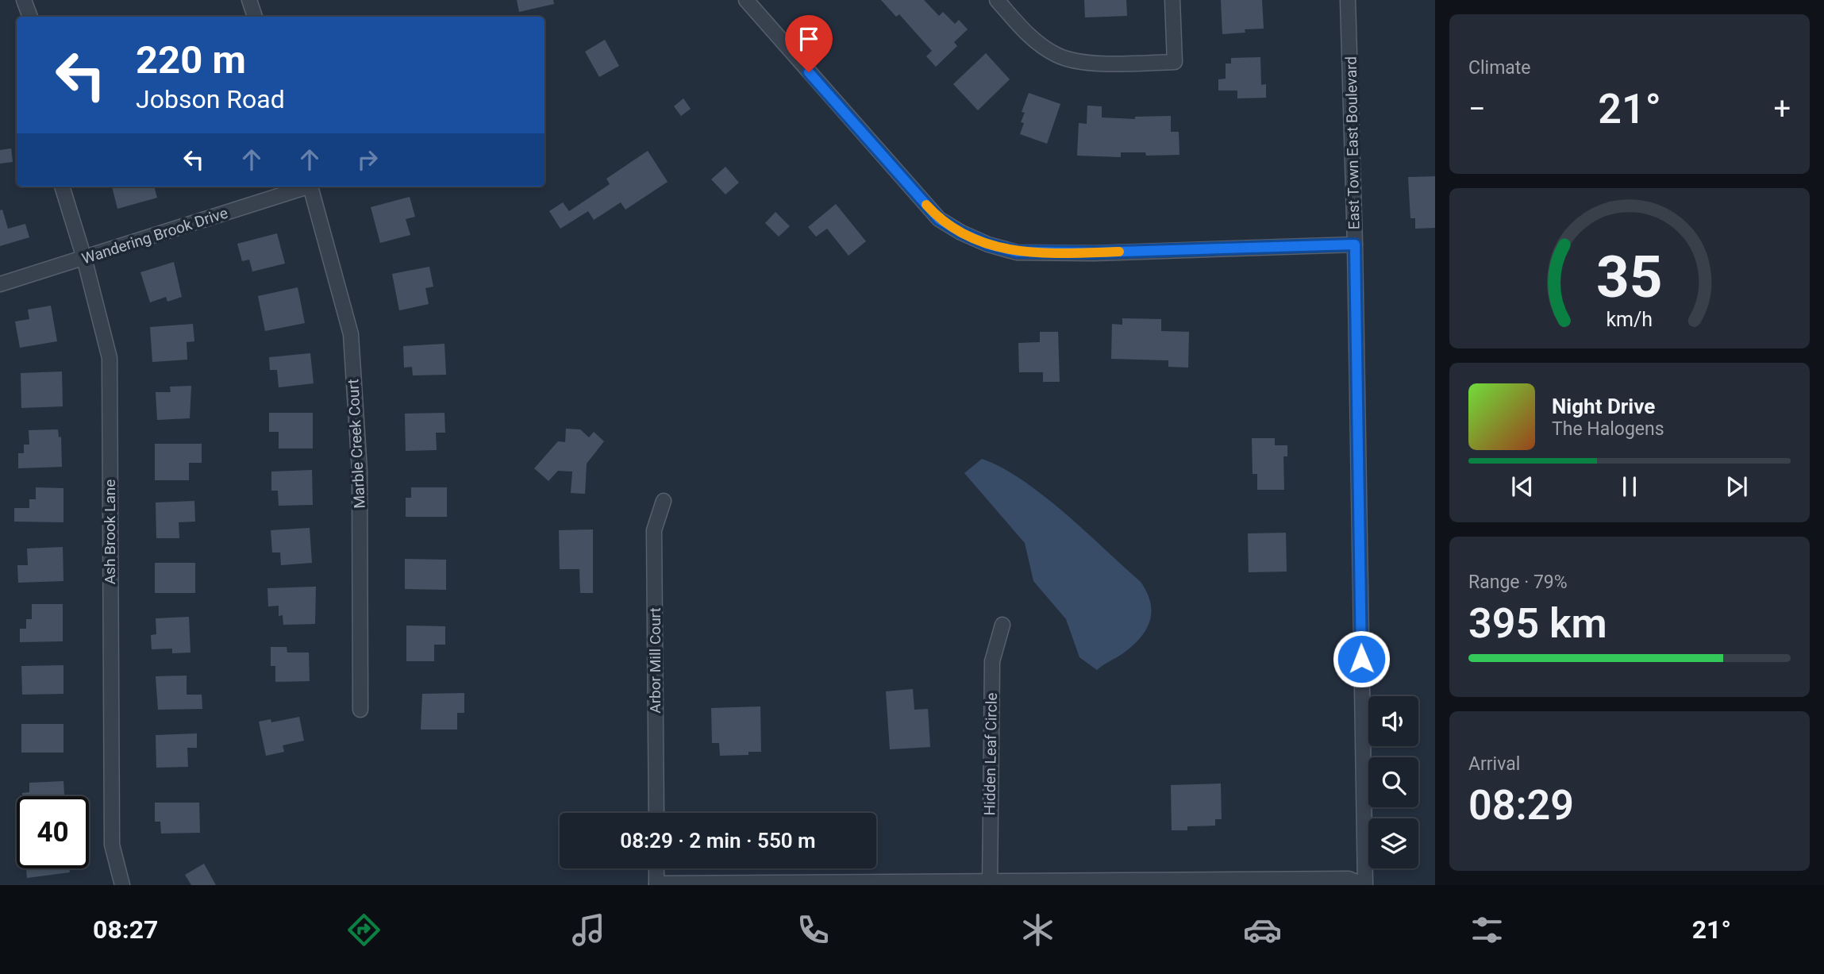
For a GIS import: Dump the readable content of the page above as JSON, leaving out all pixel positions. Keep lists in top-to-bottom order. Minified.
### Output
{"streets":{"street":["East Town East Boulevard","Wandering Brook Drive","Marble Creek Court","Ash Brook Lane","Arbor Mill Court","Hidden Leaf Circle"]},"crossings":[["Wandering Brook Drive","Ash Brook Lane"]],"page":{"tile":["Climate",["Range · 79%","395 km"],["Arrival","08:29"]],"turn":["220 m","Jobson Road"],"heat":["−","21°","+"],"song":["Night Drive","The Halogens"],"limit":"40","trip":"08:29 · 2 min · 550 m","tabs":["08:27","21°"],"gauge":["35","km/h"]}}
